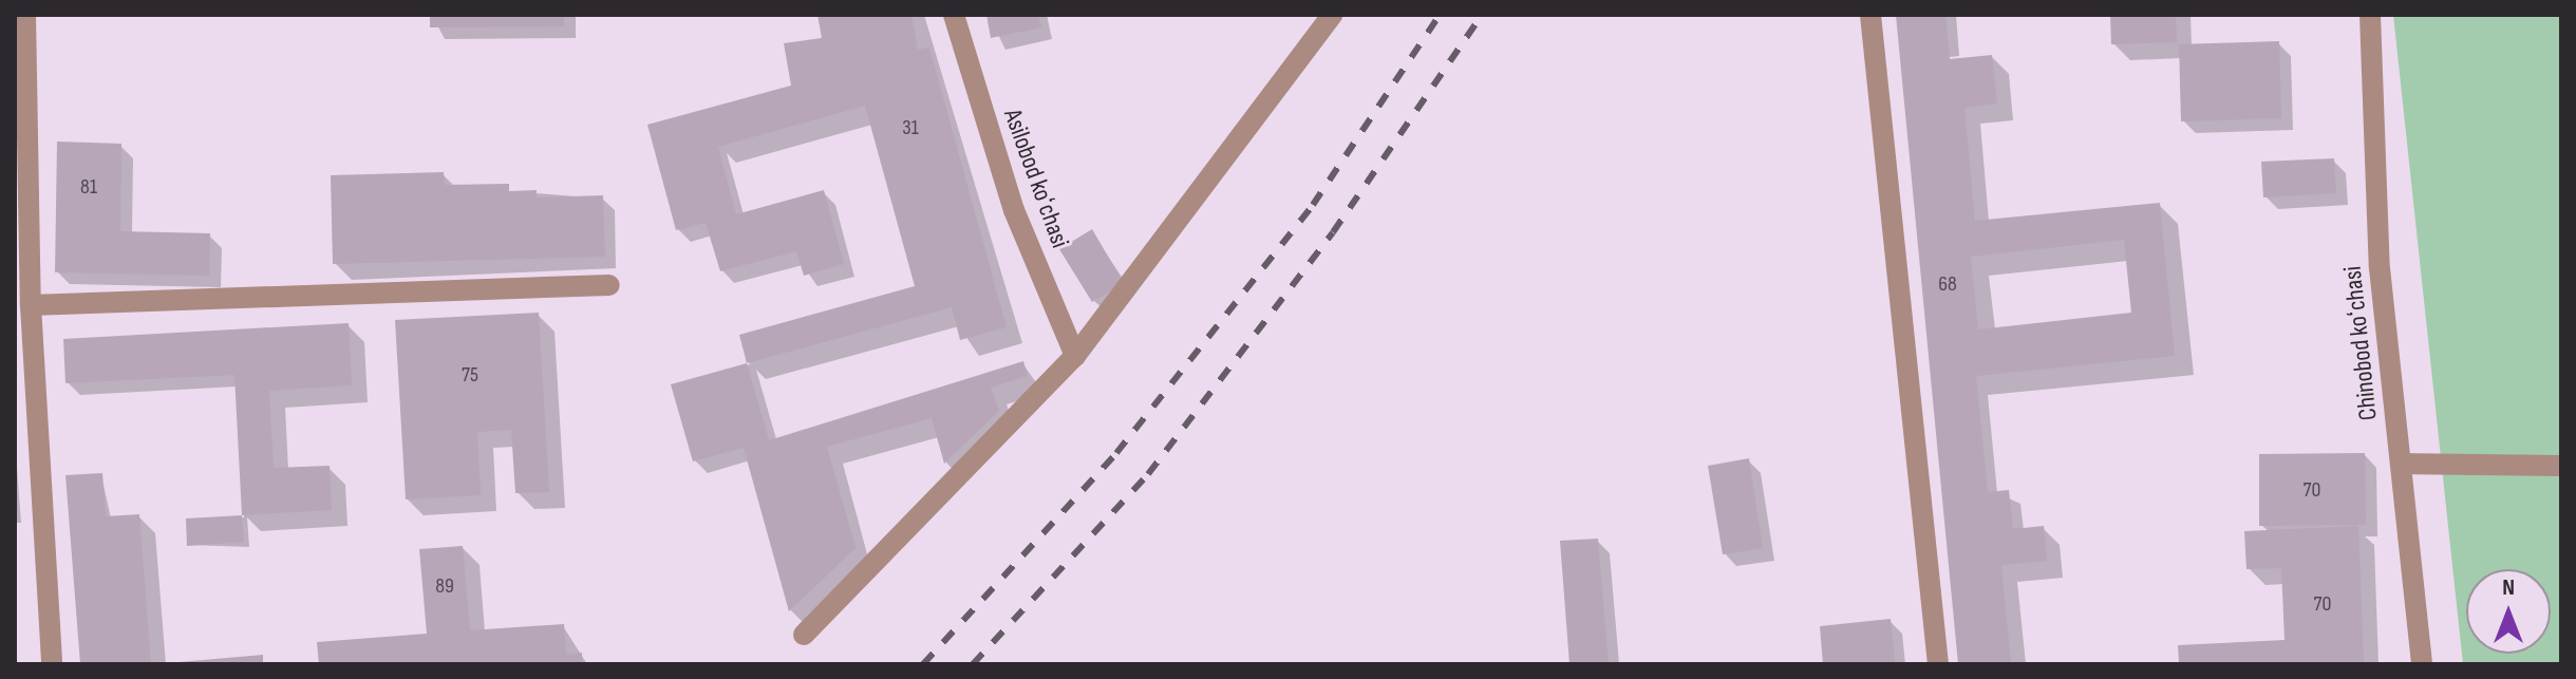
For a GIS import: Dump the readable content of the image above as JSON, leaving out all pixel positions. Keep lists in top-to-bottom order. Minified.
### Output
{"streets":{"street":["Asilobod koʻchasi","Chinobod koʻchasi"]},"house_numbers":["31","81","68","75","70","89","70"],"north":"top"}
